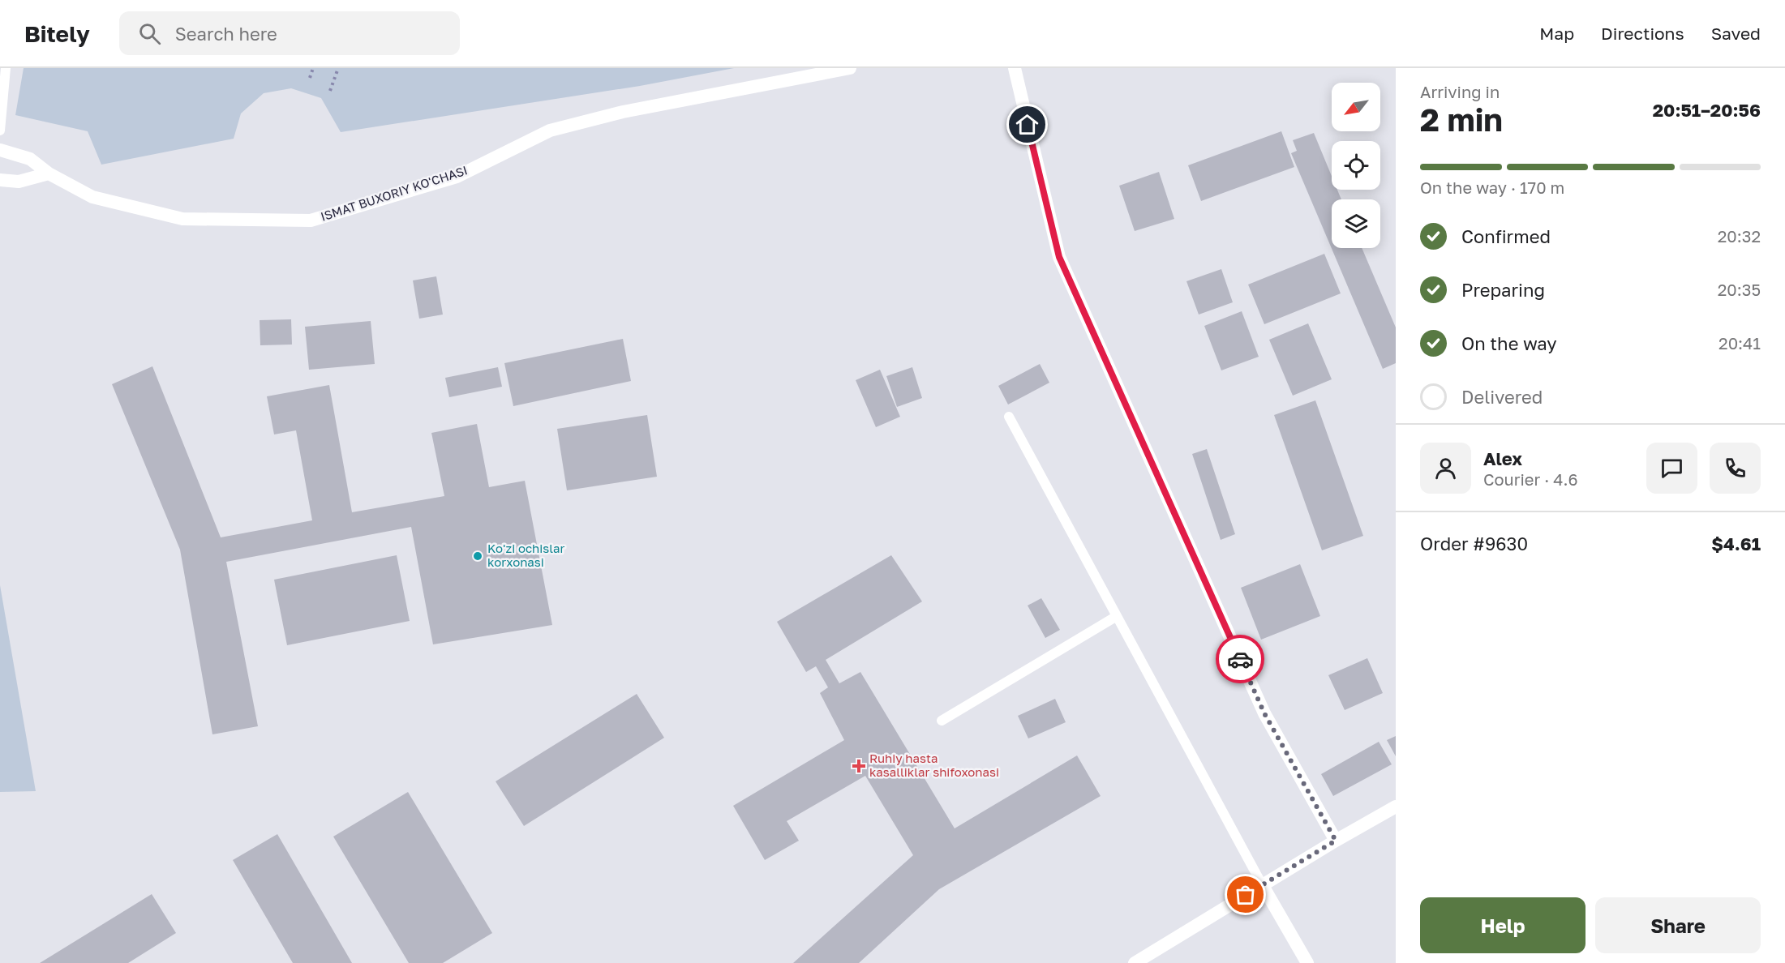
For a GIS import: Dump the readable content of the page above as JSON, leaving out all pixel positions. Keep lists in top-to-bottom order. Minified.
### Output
{"streets":{"street":["ISMAT BUXORIY KO'CHASI"]},"places":{"other":["Ko'zi ochislar korxonasi"],"health":["Ruhiy hasta kasalliklar shifoxonasi"]},"north":"bottom left","page":{"header":"Bitely","search":"Search here","nav":["Map","Directions","Saved"],"heading":["2 min","Arriving in","20:51–20:56"],"panel":["Alex","Courier · 4.6","Order #9630","$4.61"],"bar":"On the way · 170 m","list":[["Confirmed","20:32"],["Preparing","20:35"],["On the way","20:41"],"Delivered"],"buttons":["Help","Share"]}}
